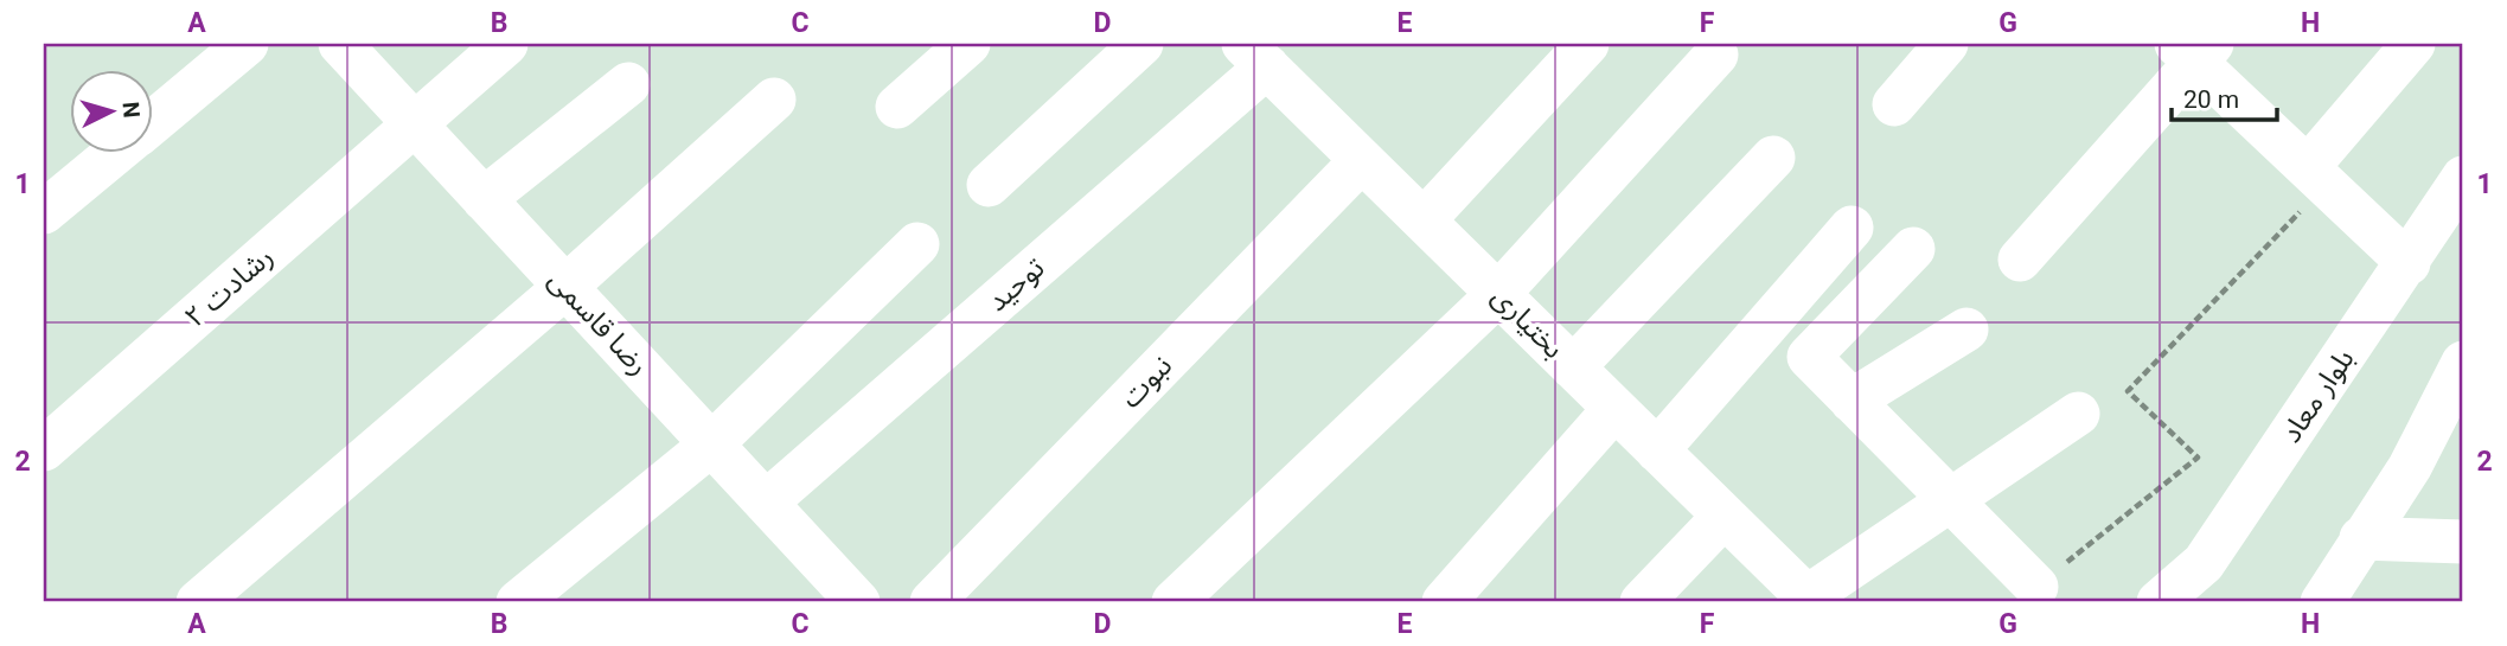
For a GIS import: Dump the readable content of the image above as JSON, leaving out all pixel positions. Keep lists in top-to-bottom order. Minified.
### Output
{"streets":{"street":["توحید","رشادت ۲","رضا قاسمی","بختیاری","نبوت","بلوار معاد"]},"crossings":[["توحید","رضا قاسمی"],["توحید","بختیاری"],["رشادت ۲","رضا قاسمی"],["بختیاری","نبوت"]],"scale_bar":"20 m","north":"right","grid":{"columns":["A","B","C","D","E","F","G","H"],"rows":["1","2"]}}
